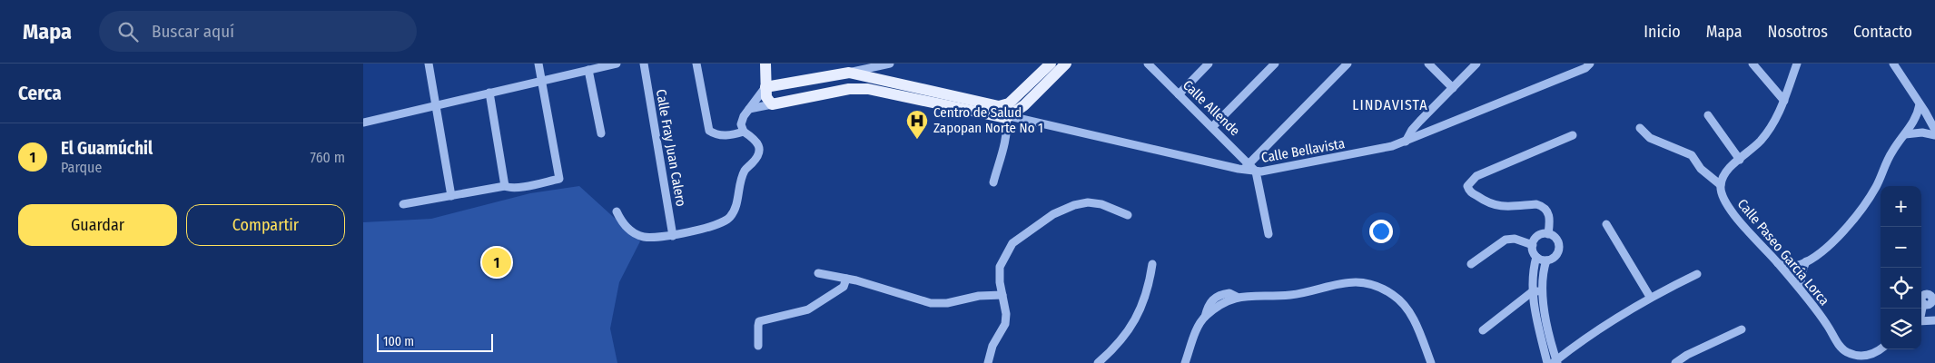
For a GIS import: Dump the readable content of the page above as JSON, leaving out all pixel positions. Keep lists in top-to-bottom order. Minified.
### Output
{"streets":{"street":["Calle Allende","Calle Fray Juan Calero","Calle Bellavista","Calle Paseo García Lorca"]},"crossings":[["Calle Allende","Calle Bellavista"]],"districts":["LINDAVISTA"],"places":{"hospital":["Centro de Salud Zapopan Norte No 1"]},"scale_bar":"100 m","page":{"header":"Mapa","search":"Buscar aquí","nav":["Inicio","Mapa","Nosotros","Contacto"],"heading":"Cerca","list":[{"mark":"1","name":"El Guamúchil","note":"Parque","value":"760 m"}],"map_buttons":["+","−"],"buttons":["Guardar","Compartir"],"pins":"1","scale":"100 m"}}
